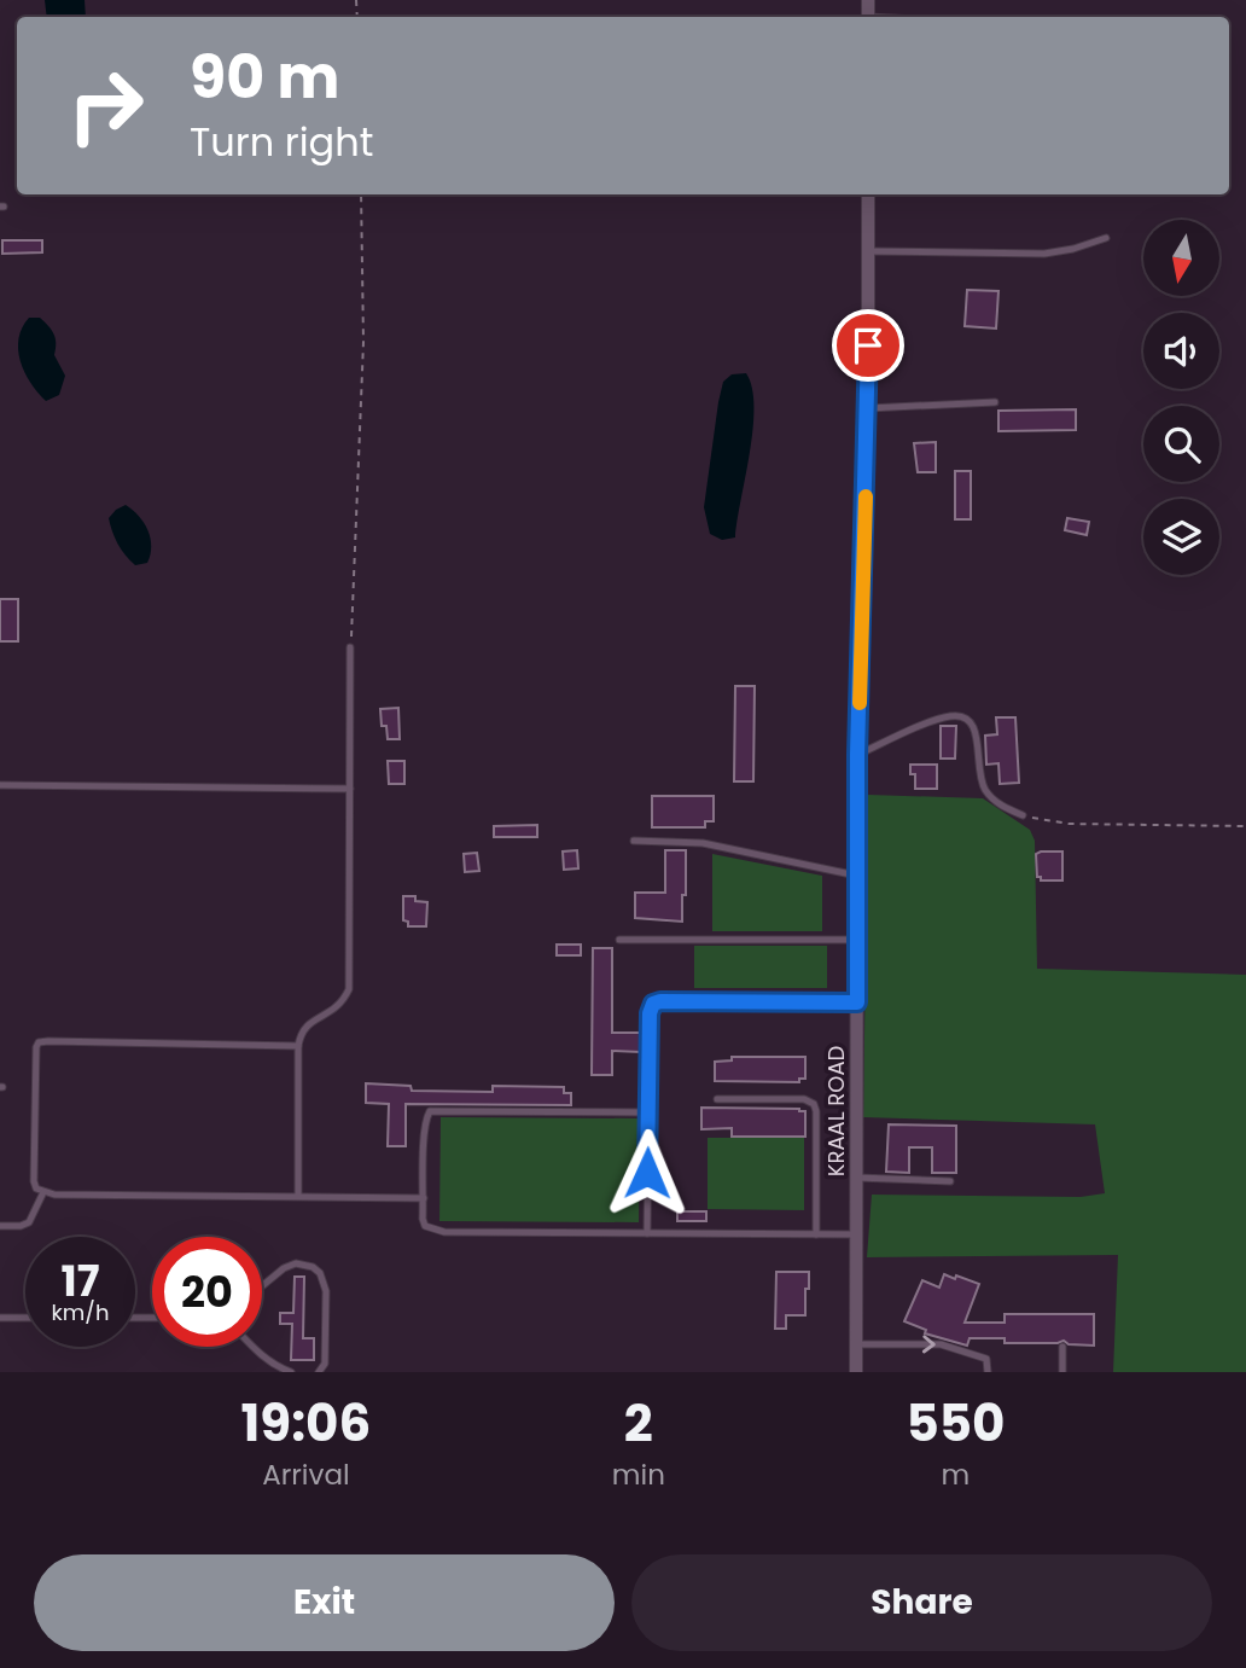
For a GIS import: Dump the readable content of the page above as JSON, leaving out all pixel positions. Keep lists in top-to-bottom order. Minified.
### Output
{"streets":{"street":["KRAAL ROAD"]},"north":"bottom","page":{"turn":["90 m","Turn right"],"speed":"17 km/h","limit":"20","eta":["19:06","Arrival","2","min","550","m"],"buttons":["Exit","Share"]}}
